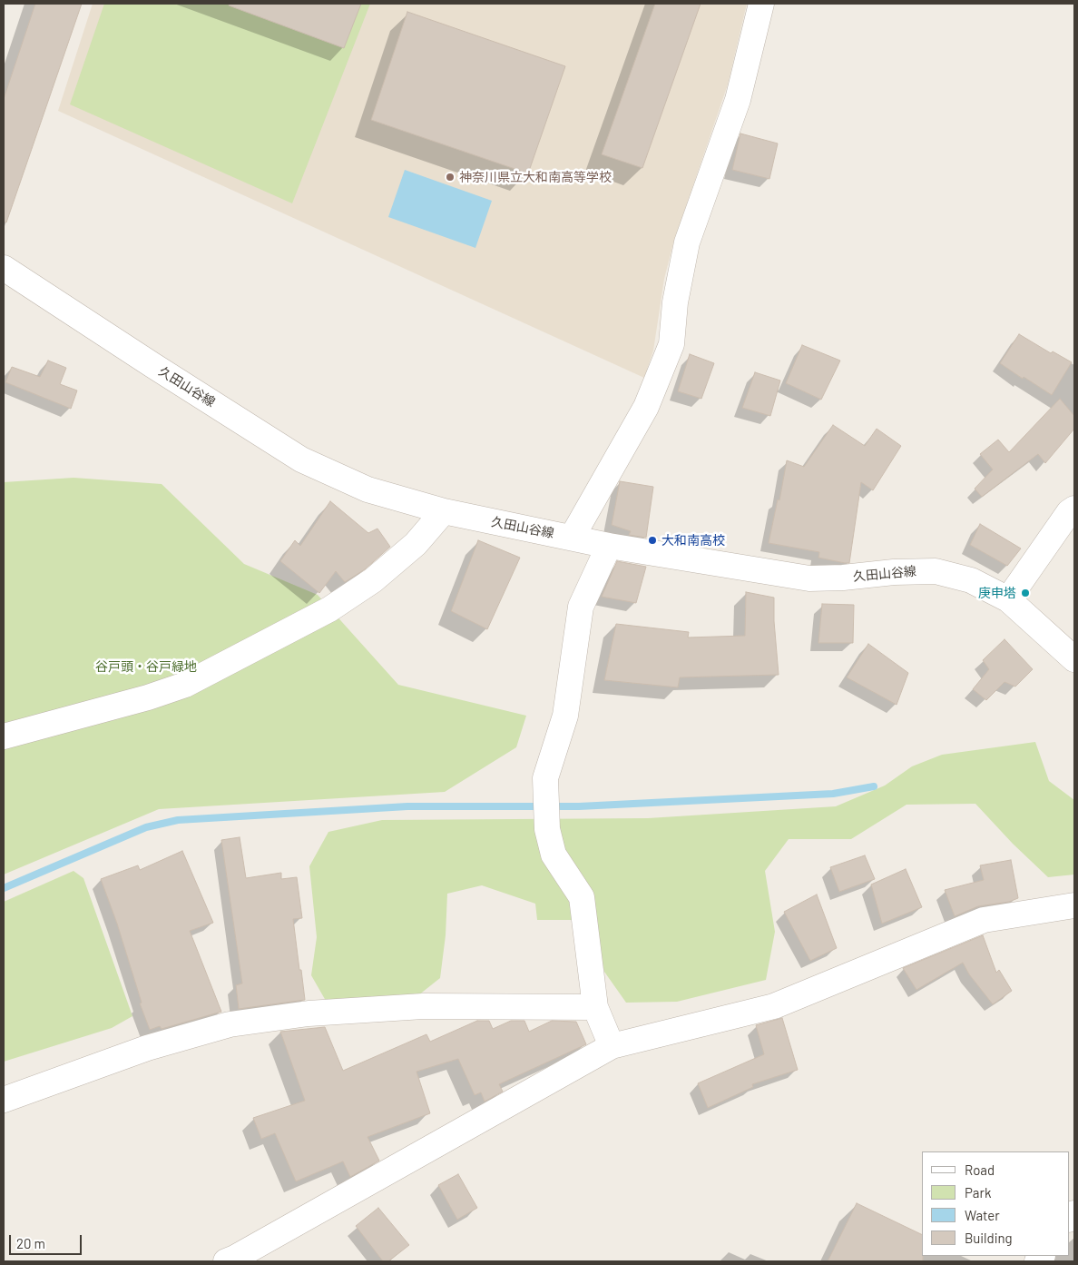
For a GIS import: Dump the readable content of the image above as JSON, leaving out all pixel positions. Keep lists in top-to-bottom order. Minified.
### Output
{"streets":{"street":["久田山谷線"]},"parks":["谷戸頭・谷戸緑地"],"places":["神奈川県立大和南高等学校","大和南高校","庚申塔"],"legend":["Road","Park","Water","Building"],"scale_bar":"20 m"}
